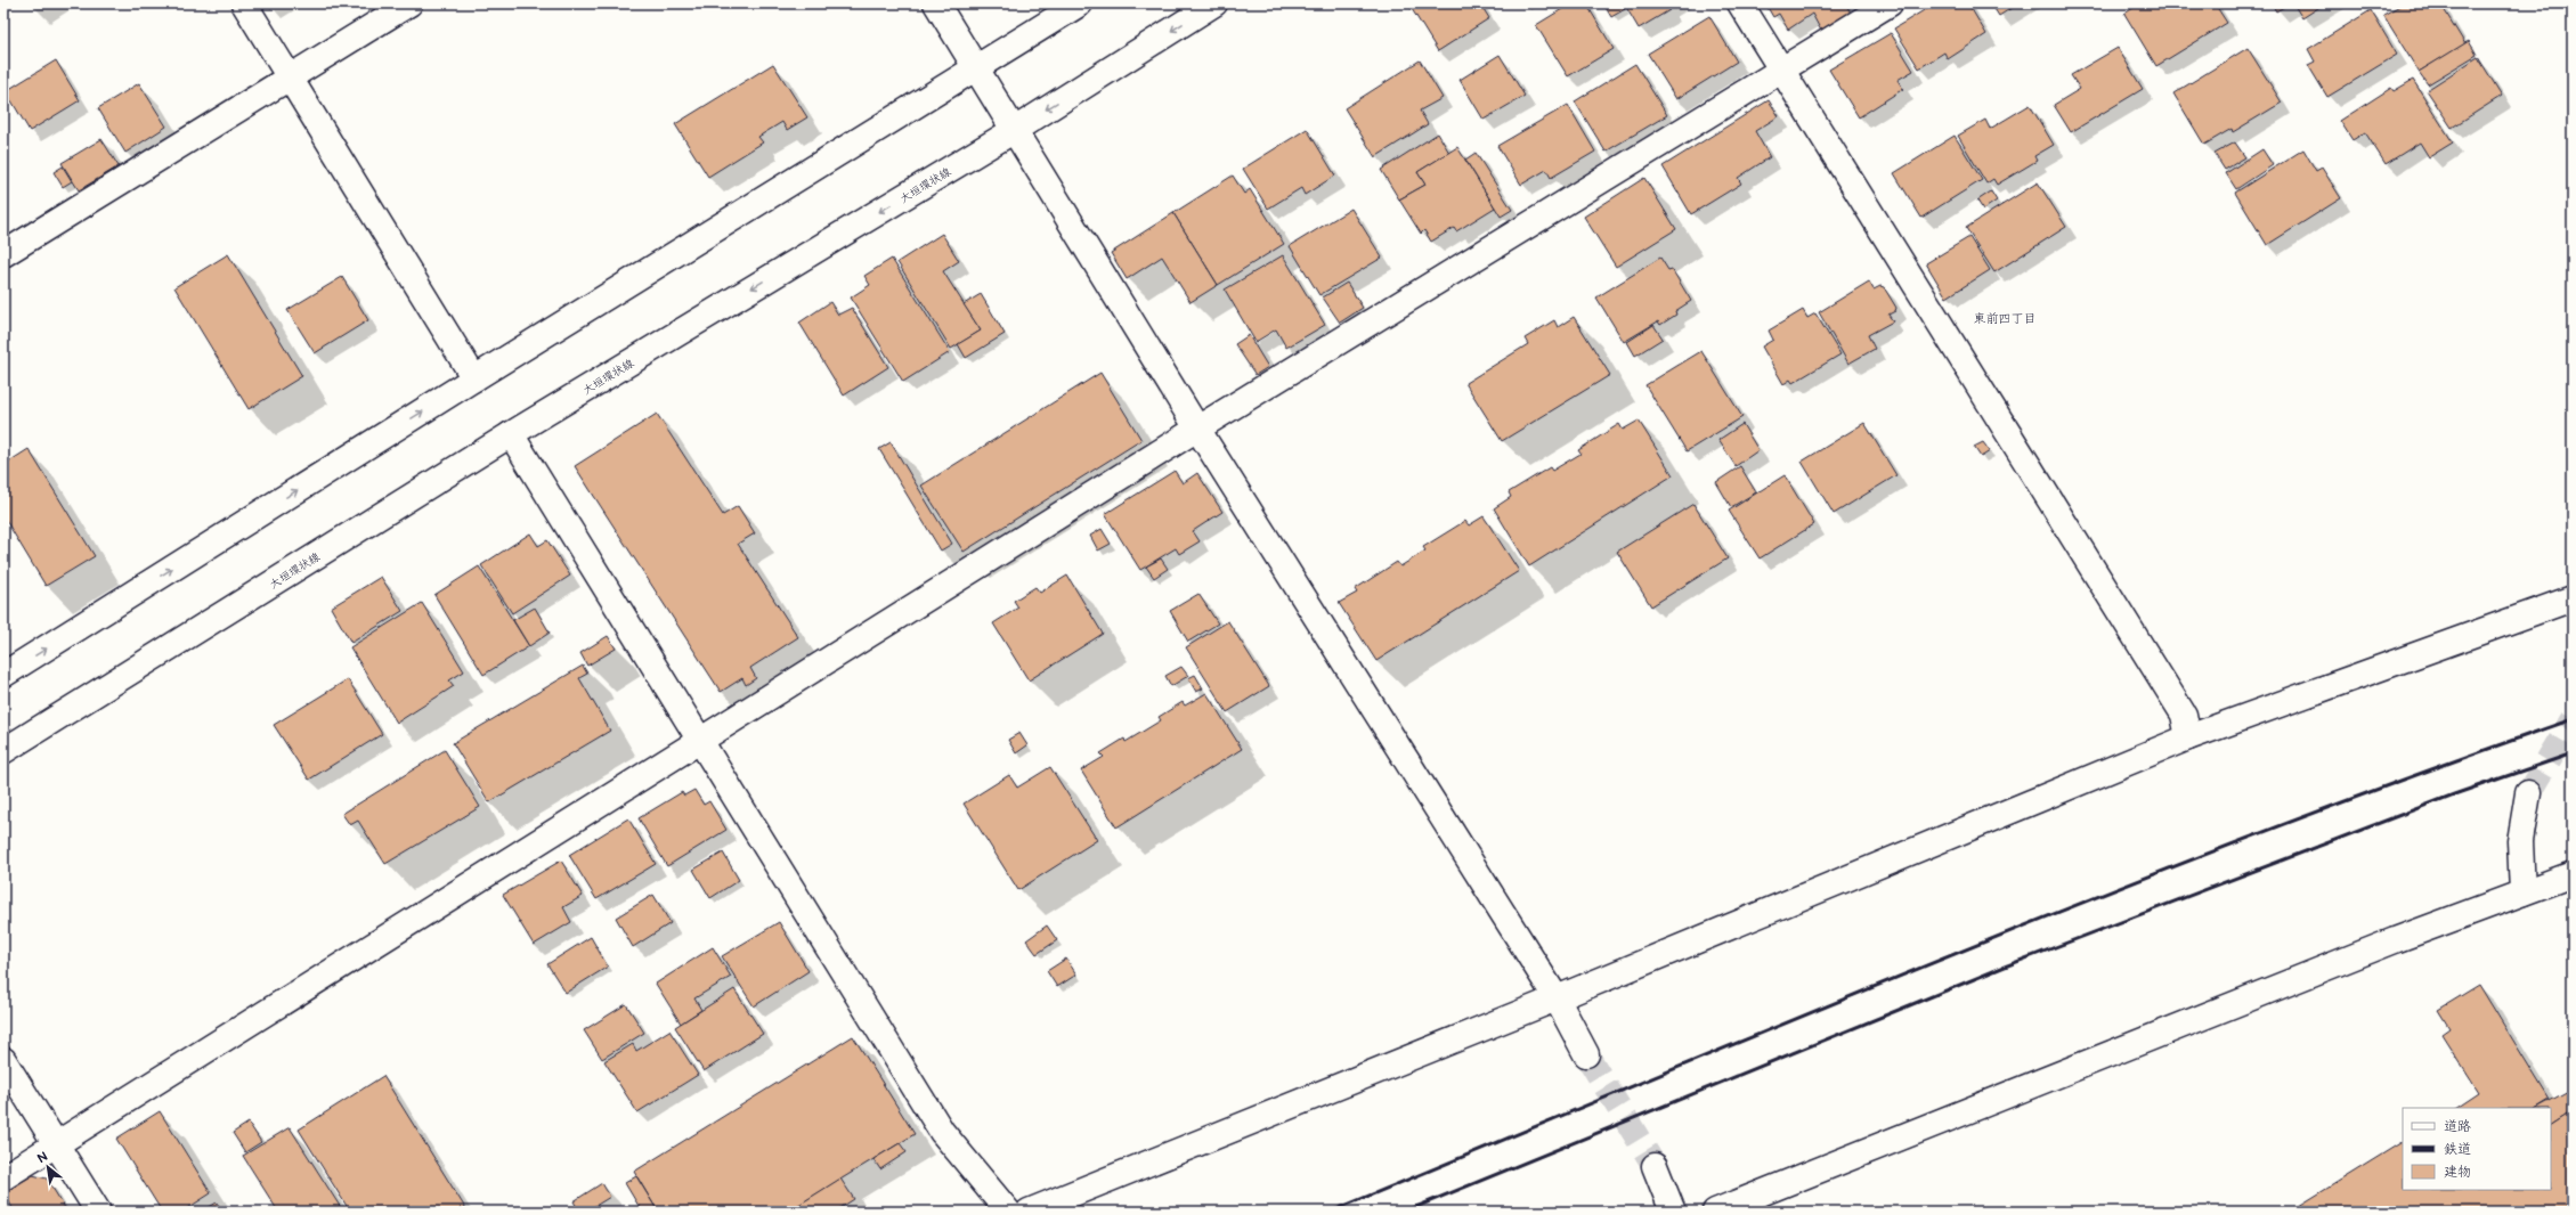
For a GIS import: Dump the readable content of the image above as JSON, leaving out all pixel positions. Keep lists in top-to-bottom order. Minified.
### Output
{"streets":{"street":["大垣環状線"]},"districts":["東前四丁目"],"legend":["道路","鉄道","建物"],"north":"top left"}
